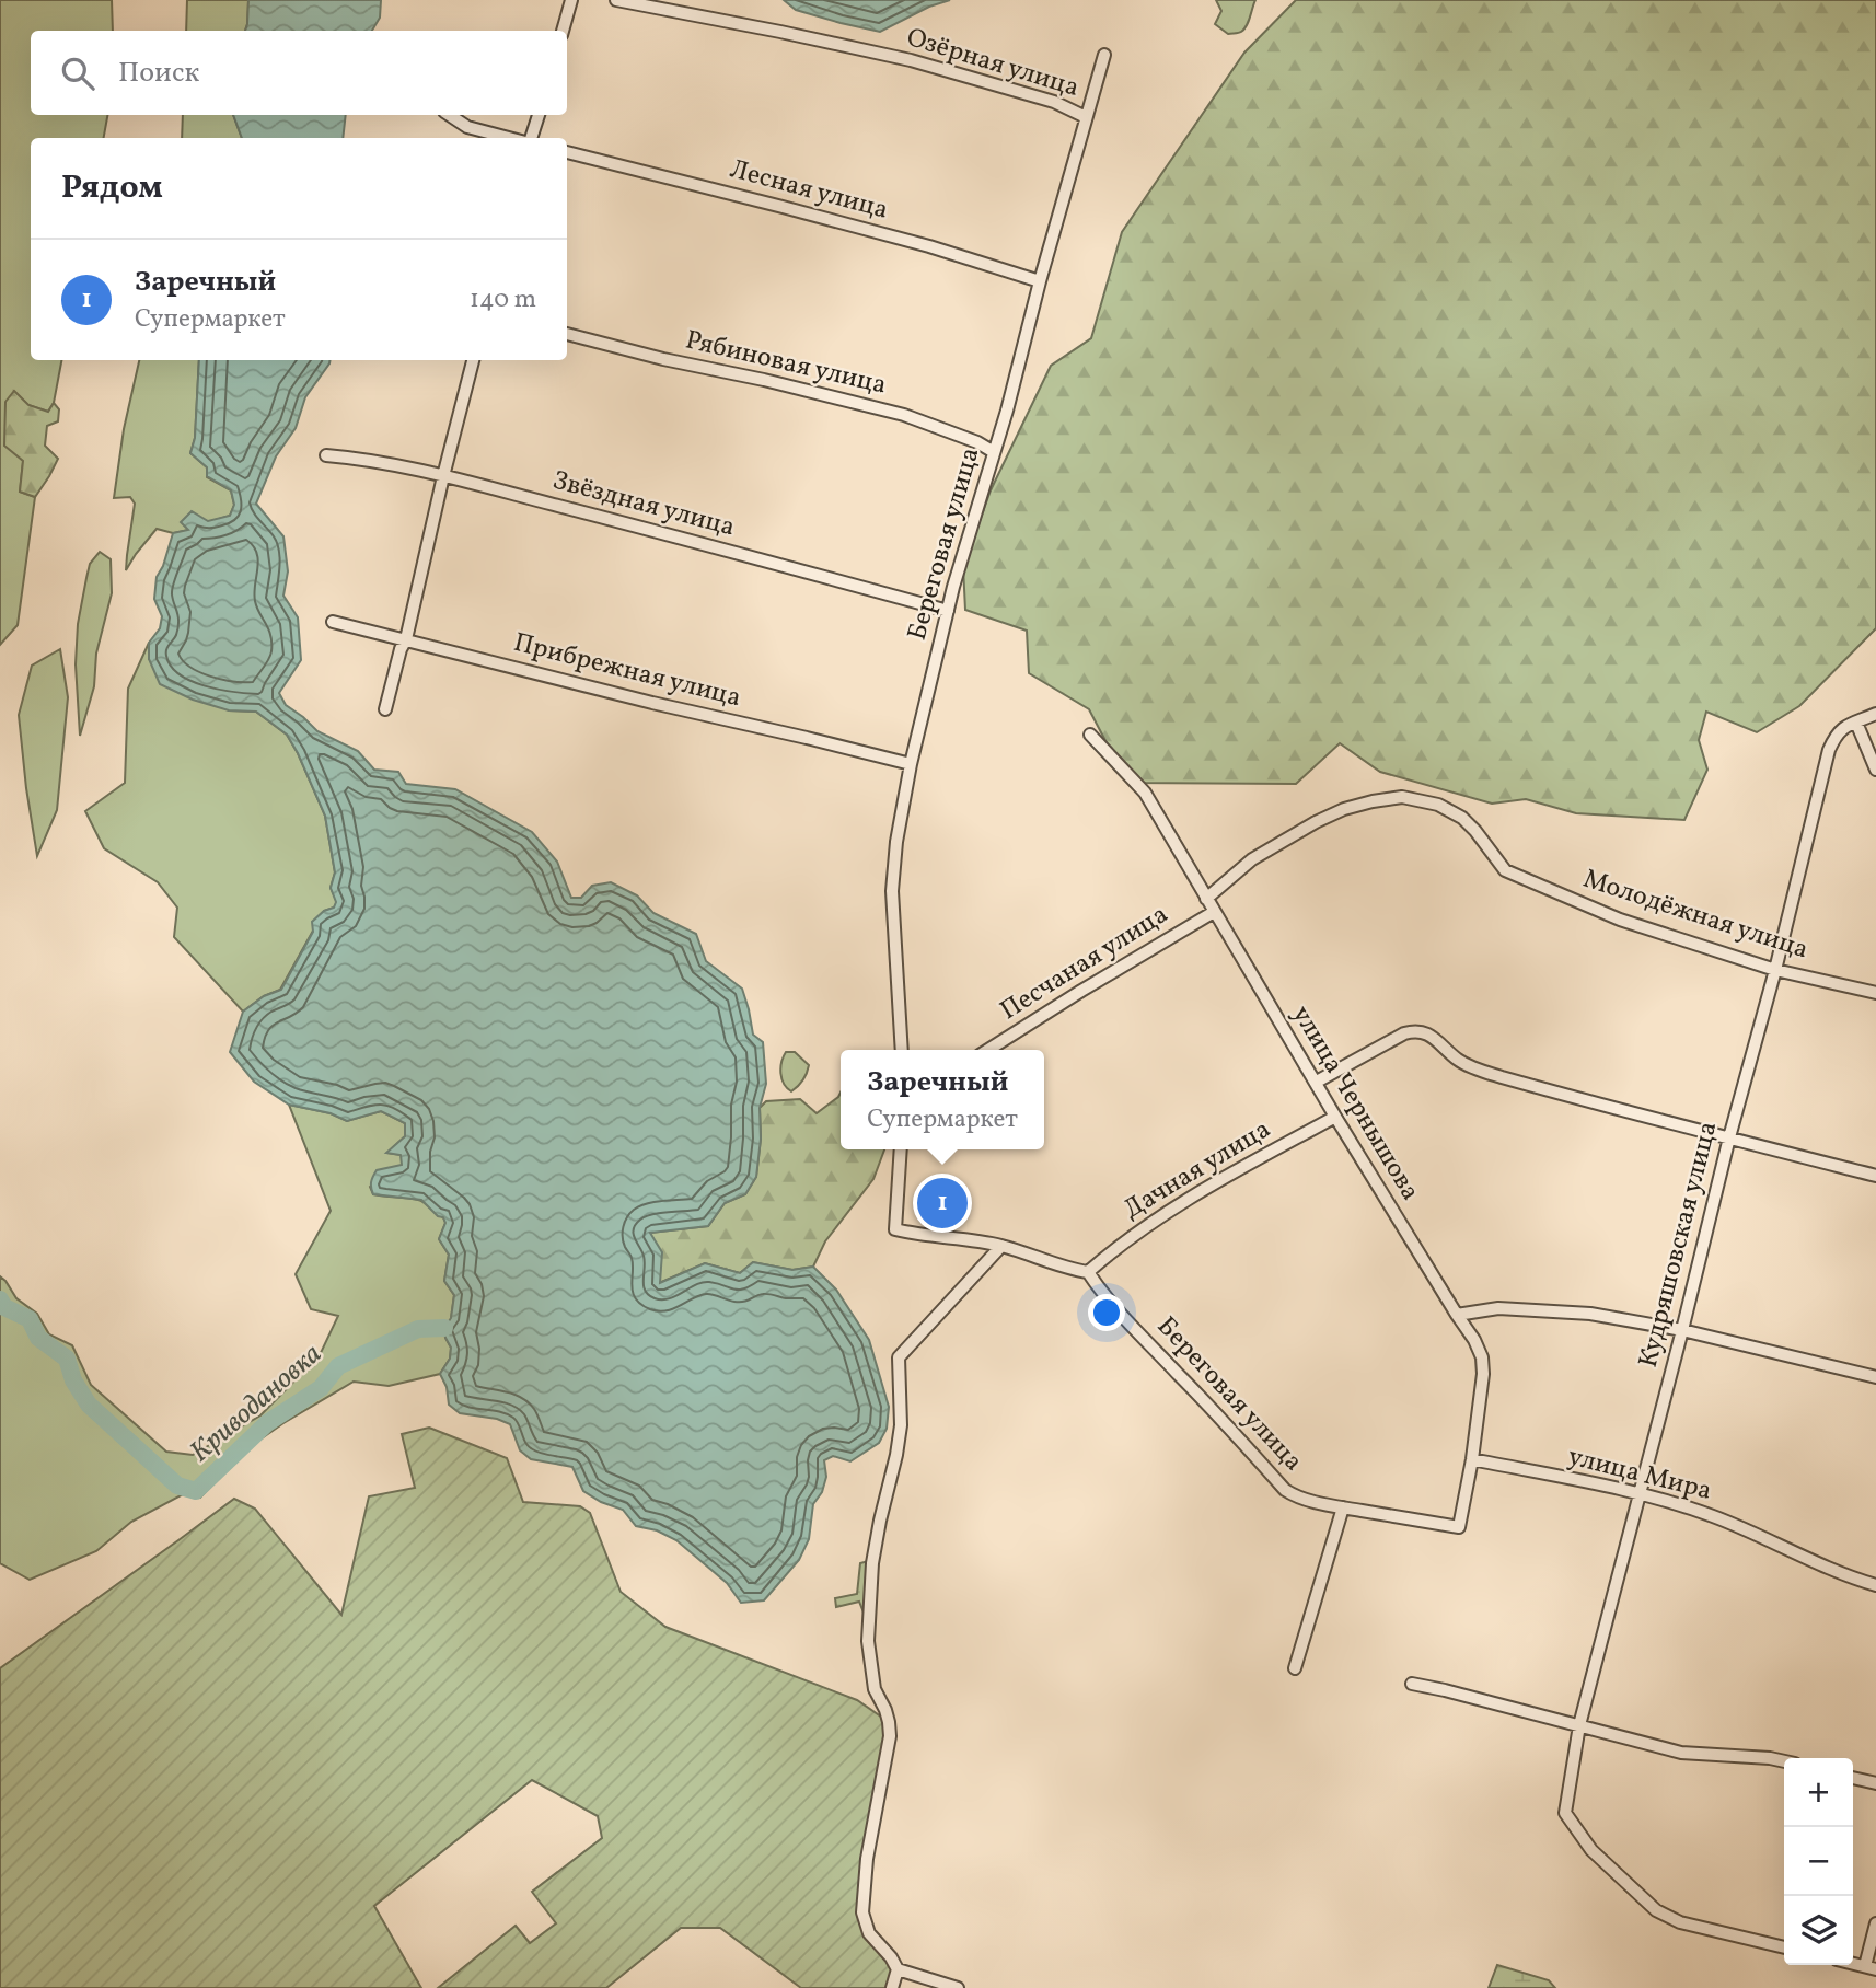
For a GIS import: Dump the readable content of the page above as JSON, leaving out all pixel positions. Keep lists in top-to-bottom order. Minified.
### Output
{"streets":{"street":["Озёрная улица","Лесная улица","Рябиновая улица","Звёздная улица","Береговая улица","Прибрежная улица","Молодёжная улица","Песчаная улица","улица Чернышова","Дачная улица","Кудряшовская улица","улица Мира"]},"crossings":[["Озёрная улица","Береговая улица"],["Лесная улица","Береговая улица"],["Рябиновая улица","Береговая улица"],["Звёздная улица","Береговая улица"],["Береговая улица","Прибрежная улица"],["Береговая улица","улица Чернышова"],["Береговая улица","Дачная улица"],["Молодёжная улица","улица Чернышова"],["Молодёжная улица","Кудряшовская улица"],["Песчаная улица","улица Чернышова"],["улица Чернышова","Дачная улица"],["улица Чернышова","улица Мира"],["Кудряшовская улица","улица Мира"]],"water":["Криводановка"],"page":{"search":"Поиск","heading":"Рядом","list":[{"mark":"1","name":"Заречный","note":"Супермаркет","value":"140 m"}],"popup":["Заречный","Супермаркет"],"pins":"1","map_buttons":["+","−"]}}
